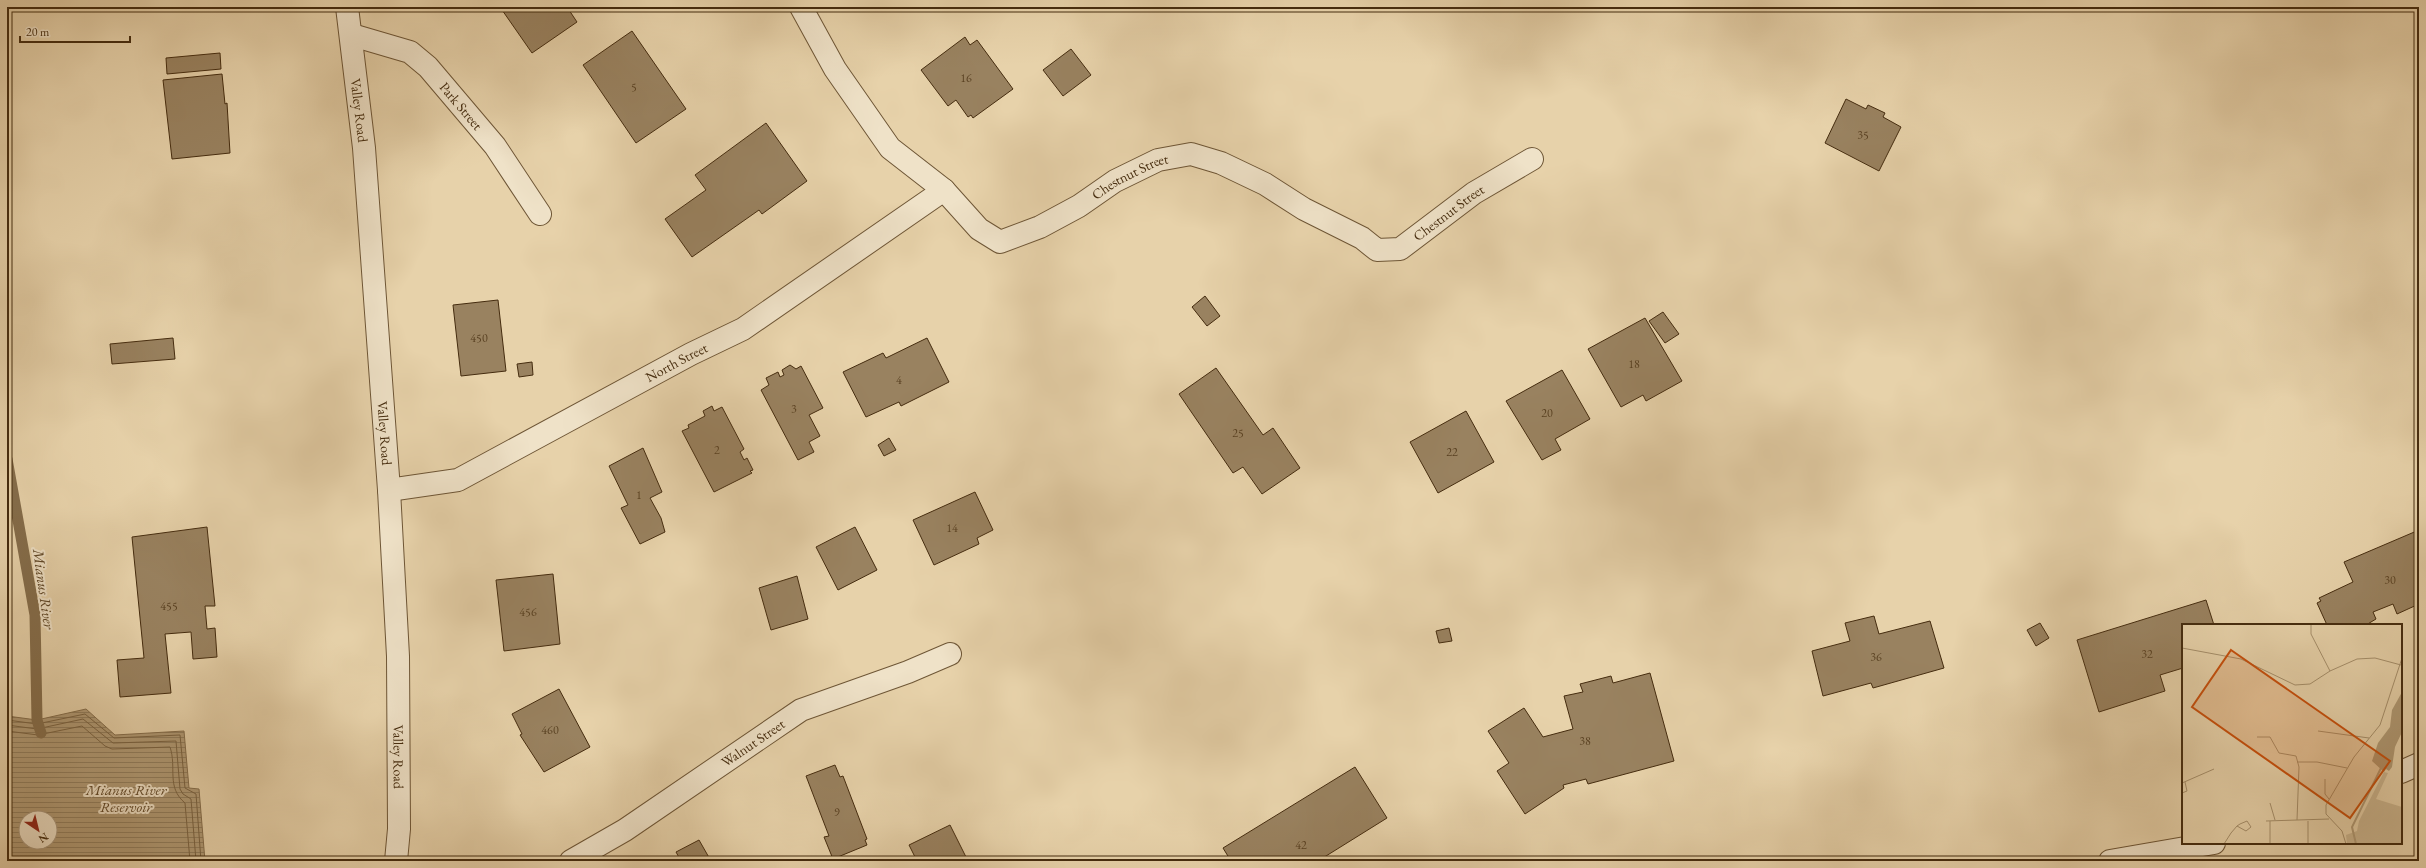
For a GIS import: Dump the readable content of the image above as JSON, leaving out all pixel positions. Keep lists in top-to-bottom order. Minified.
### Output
{"streets":{"street":["Park Street","Valley Road","Chestnut Street","North Street","Walnut Street"]},"crossings":[["Park Street","Valley Road"],["Valley Road","North Street"],["Chestnut Street","North Street"]],"water":["Mianus River","Mianus River Reservoir"],"house_numbers":["16","5","35","450","18","4","3","20","25","2","22","1","14","30","455","456","32","36","460","38","9","42"],"scale_bar":"20 m","north":"bottom right"}
